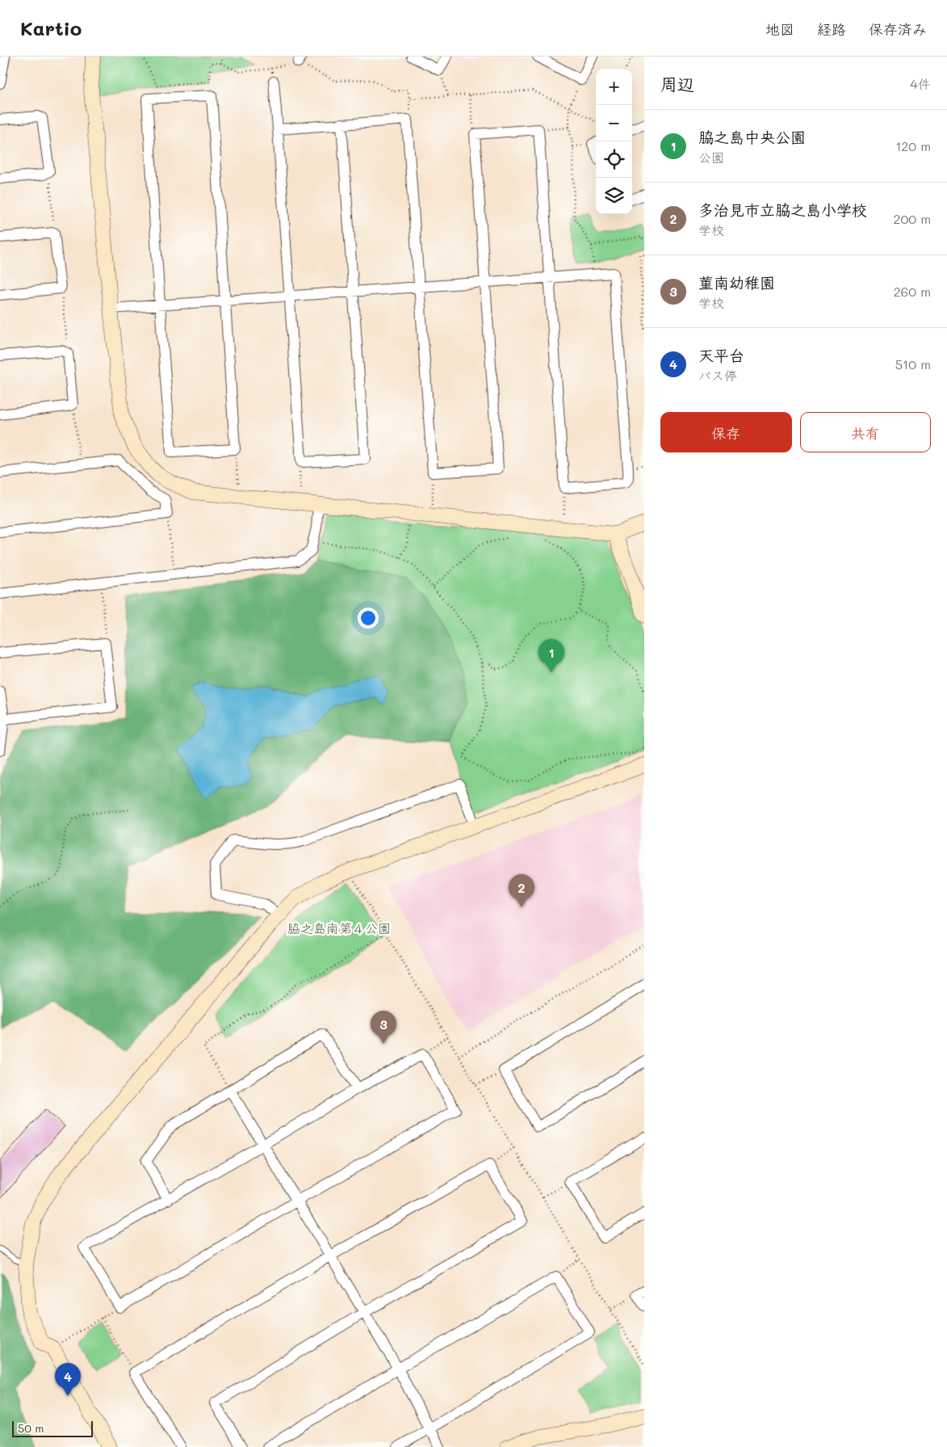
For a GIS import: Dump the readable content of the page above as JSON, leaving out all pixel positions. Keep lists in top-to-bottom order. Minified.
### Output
{"parks":["脇之島南第４公園"],"scale_bar":"50 m","page":{"header":"Kartio","nav":["地図","経路","保存済み"],"heading":["周辺","4件"],"map_buttons":["+","−"],"list":[{"mark":"1","name":"脇之島中央公園","note":"公園","value":"120 m"},{"mark":"2","name":"多治見市立脇之島小学校","note":"学校","value":"200 m"},{"mark":"3","name":"菫南幼稚園","note":"学校","value":"260 m"},{"mark":"4","name":"天平台","note":"バス停","value":"510 m"}],"buttons":["保存","共有"],"pins":["1","2","3","4"],"scale":"50 m"}}
